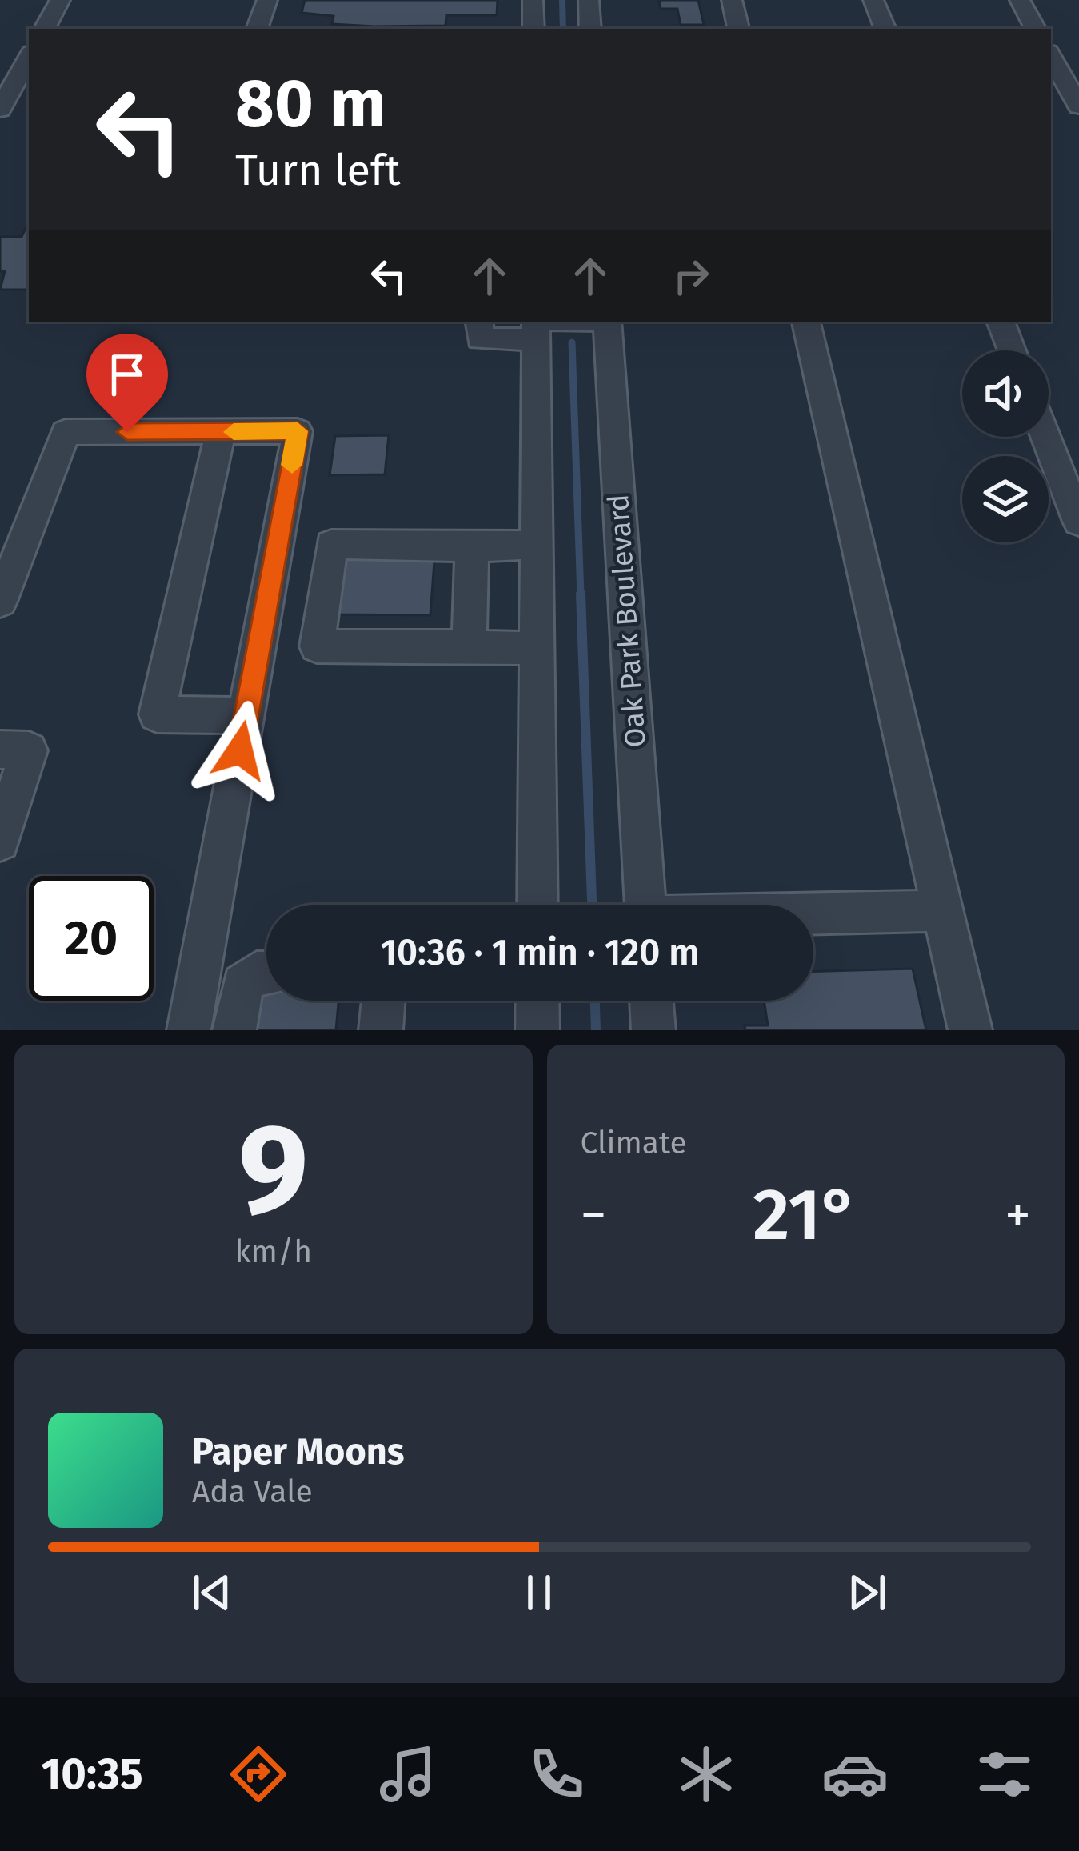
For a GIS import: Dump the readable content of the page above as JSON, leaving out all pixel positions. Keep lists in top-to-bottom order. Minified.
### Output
{"streets":{"street":["Oak Park Boulevard"]},"page":{"turn":["80 m","Turn left"],"limit":"20","trip":"10:36 · 1 min · 120 m","tile":[["9","km/h"],"Climate"],"heat":["−","21°","+"],"song":["Paper Moons","Ada Vale"],"tabs":"10:35"}}
